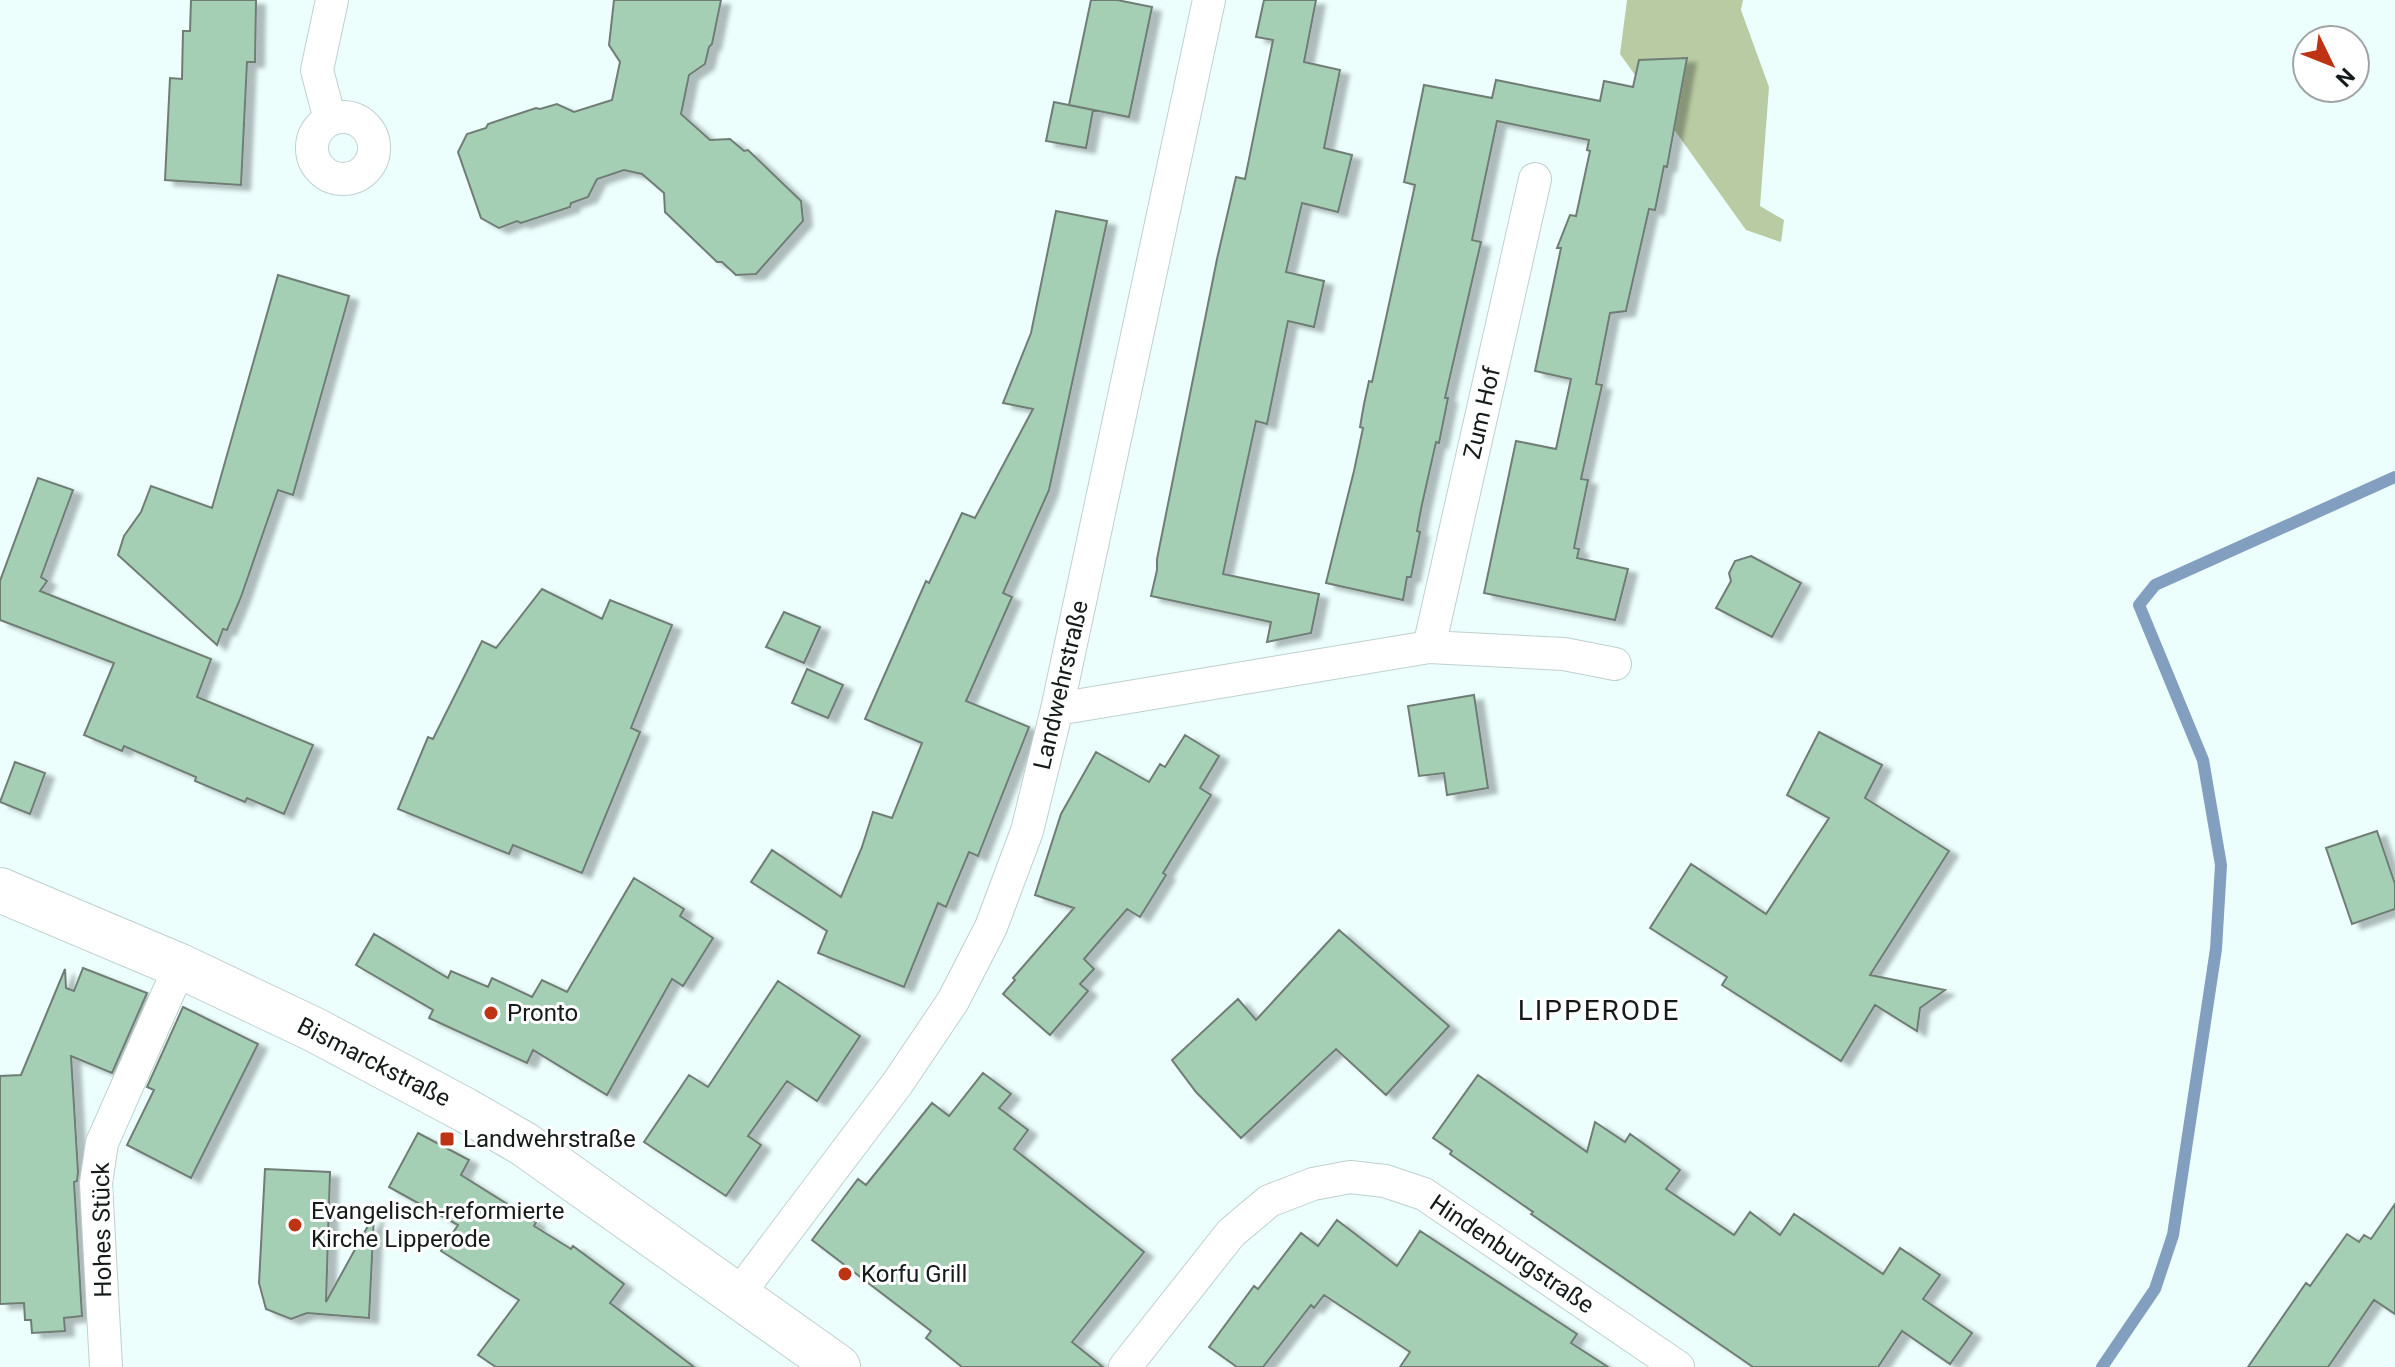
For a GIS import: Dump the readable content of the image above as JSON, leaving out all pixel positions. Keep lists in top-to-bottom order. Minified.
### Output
{"streets":{"main road":["Bismarckstraße"],"street":["Zum Hof","Landwehrstraße","Hohes Stück","Hindenburgstraße"]},"crossings":[["Landwehrstraße","Bismarckstraße"],["Bismarckstraße","Hohes Stück"]],"districts":["LIPPERODE"],"places":{"other":["Pronto","Evangelisch-reformierte Kirche Lipperode","Korfu Grill"],"transit":["Landwehrstraße"]},"north":"bottom right"}
